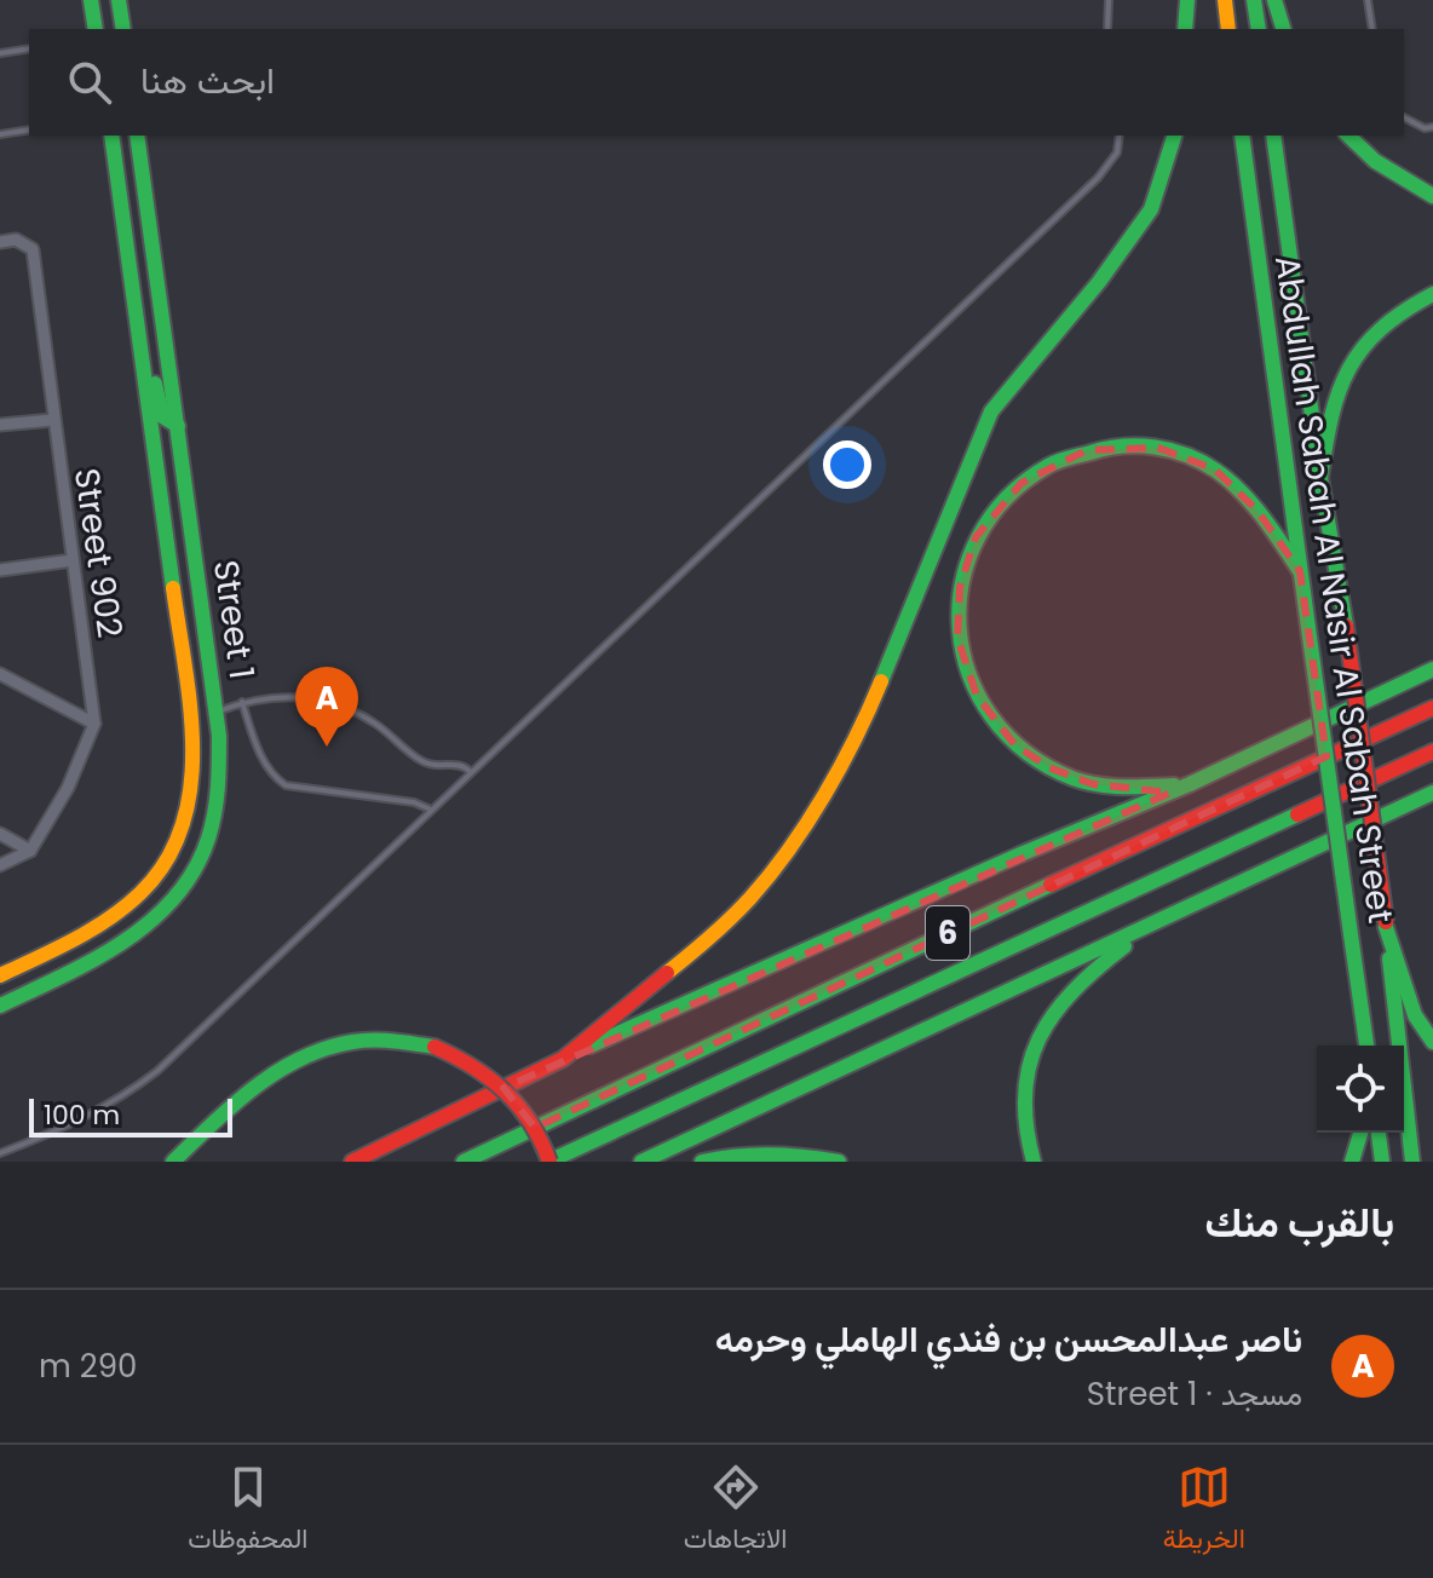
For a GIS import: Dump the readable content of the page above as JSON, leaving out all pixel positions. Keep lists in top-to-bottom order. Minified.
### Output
{"streets":{"main road":["Abdullah Sabah Al Nasir Al Sabah Street","Street 1","6"],"street":["Street 902"]},"scale_bar":"100 m","page":{"search":"ابحث هنا","pins":"A","scale":"100 m","heading":"بالقرب منك","list":[{"mark":"A","name":"ناصر عبدالمحسن بن فندي الهاملي وحرمه","note":"مسجد · Street 1","value":"290 m"}],"nav":["الخريطة","الاتجاهات","المحفوظات"]}}
